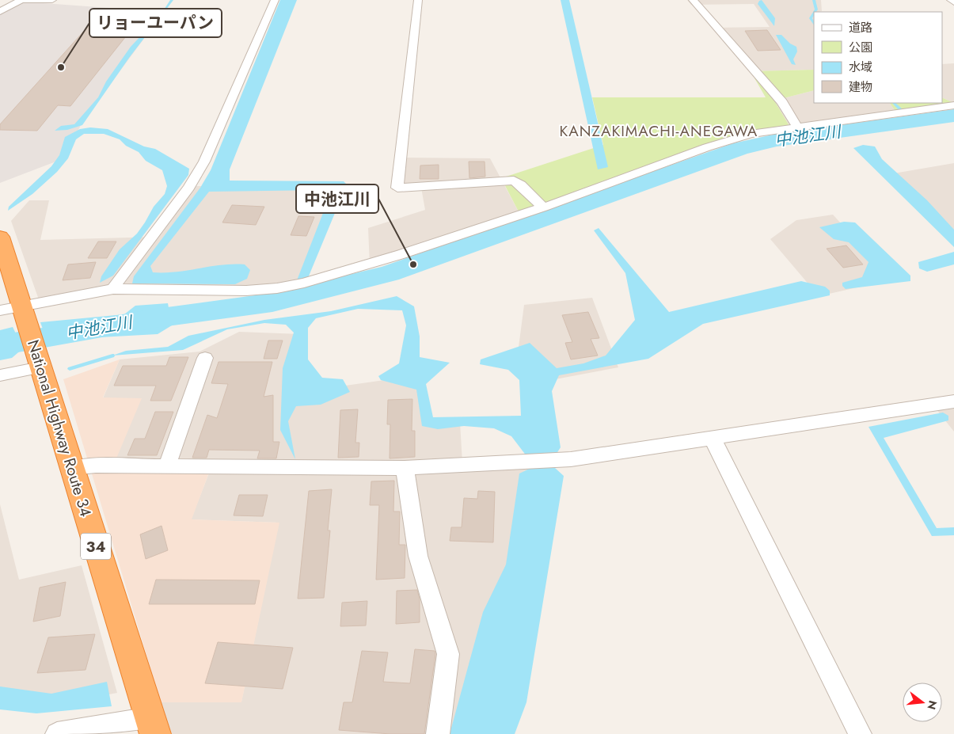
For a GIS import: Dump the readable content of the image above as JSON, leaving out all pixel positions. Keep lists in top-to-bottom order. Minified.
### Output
{"streets":{"highway":["National Highway Route 34","34"]},"districts":["KANZAKIMACHI-ANEGAWA"],"water":["中池江川"],"places":["リョーユーパン","中池江川"],"legend":["道路","公園","水域","建物"],"north":"right"}
